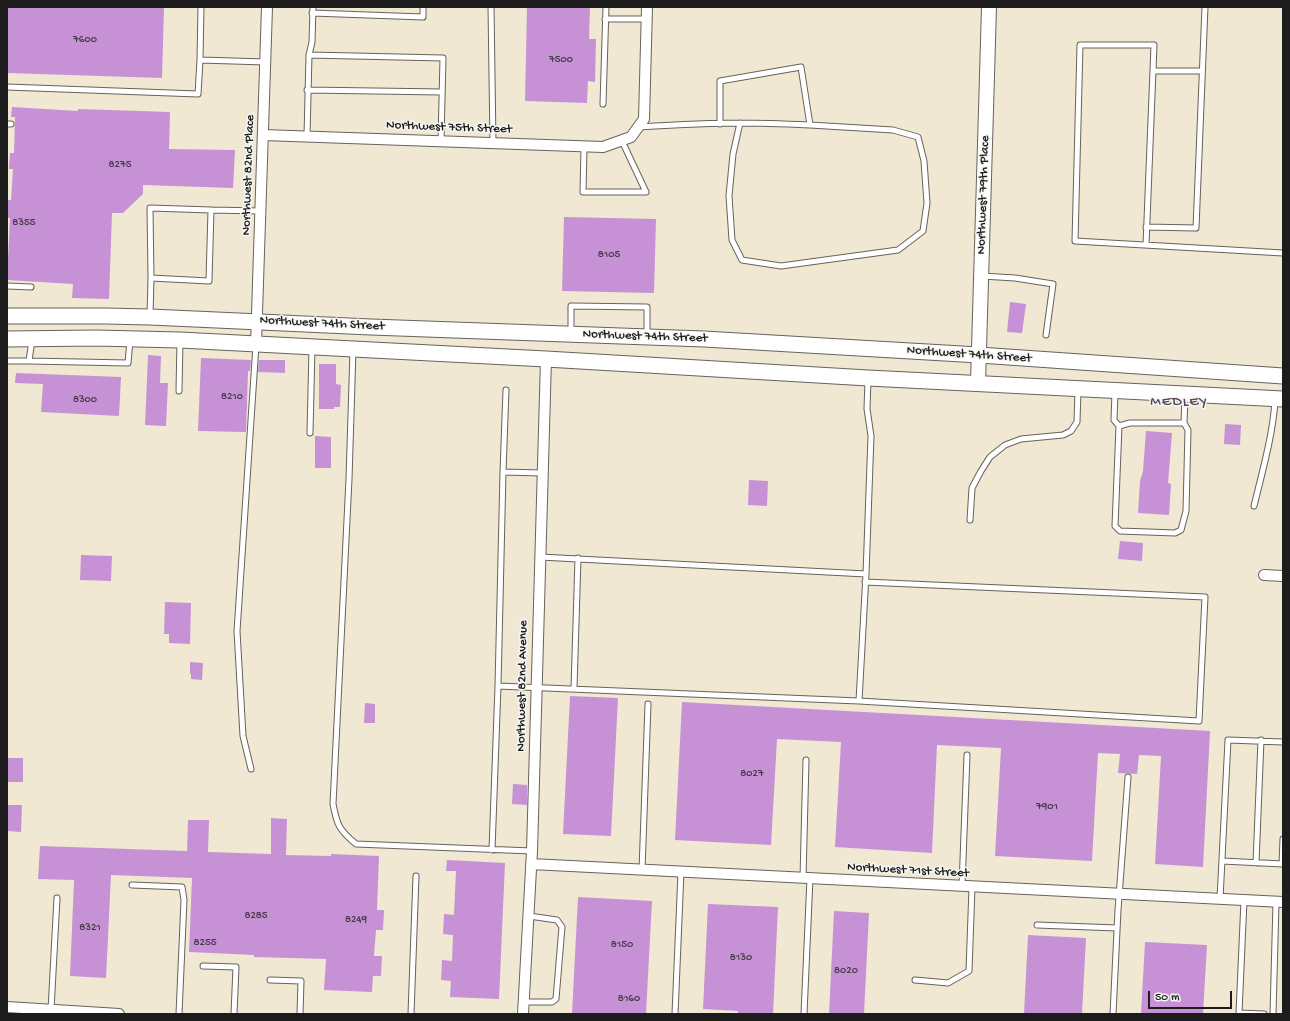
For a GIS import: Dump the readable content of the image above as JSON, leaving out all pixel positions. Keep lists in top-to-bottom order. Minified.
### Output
{"streets":{"main road":["Northwest 79th Place","Northwest 74th Street"],"street":["Northwest 75th Street","Northwest 82nd Place","Northwest 82nd Avenue","Northwest 71st Street"]},"crossings":[["Northwest 75th Street","Northwest 82nd Place"],["Northwest 82nd Place","Northwest 74th Street"],["Northwest 79th Place","Northwest 74th Street"],["Northwest 74th Street","Northwest 82nd Avenue"],["Northwest 82nd Avenue","Northwest 71st Street"]],"districts":["MEDLEY"],"house_numbers":["7600","7500","8275","8355","8105","8210","8300","8027","7901","8285","8249","8321","8255","8150","8130","8020","8160"],"scale_bar":"50 m"}
